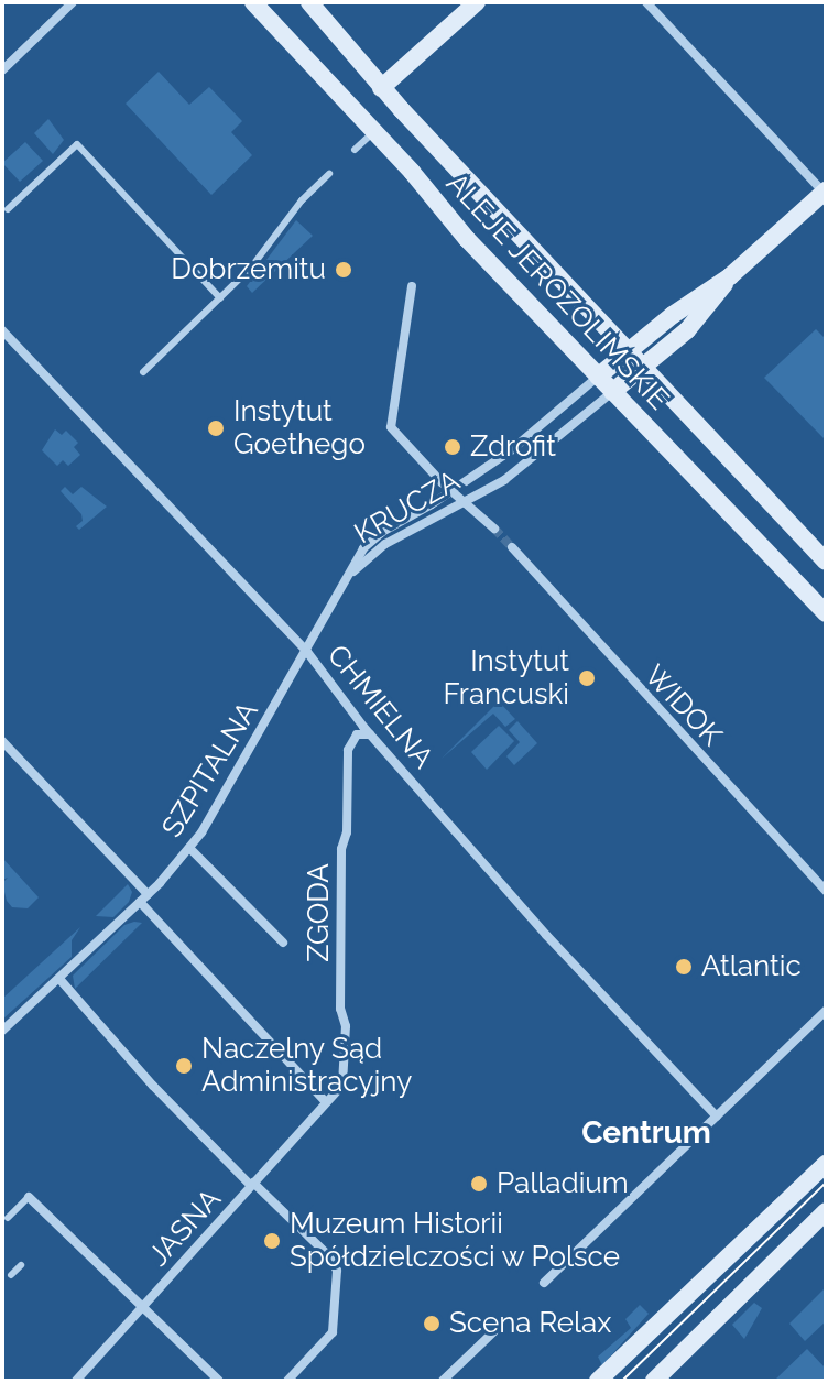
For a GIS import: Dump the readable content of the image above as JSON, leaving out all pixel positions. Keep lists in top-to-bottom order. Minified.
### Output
{"streets":{"main road":["ALEJE JEROZOLIMSKIE","KRUCZA"],"street":["WIDOK","CHMIELNA","SZPITALNA","ZGODA","JASNA"]},"crossings":[["ALEJE JEROZOLIMSKIE","KRUCZA"],["KRUCZA","SZPITALNA"],["CHMIELNA","SZPITALNA"],["CHMIELNA","ZGODA"],["ZGODA","JASNA"]],"districts":["Centrum"],"places":["Dobrzemitu","Instytut Goethego","Zdrofit","Instytut Francuski","Atlantic","Naczelny Sąd Administracyjny","Palladium","Muzeum Historii Spółdzielczości w Polsce","Scena Relax"]}
